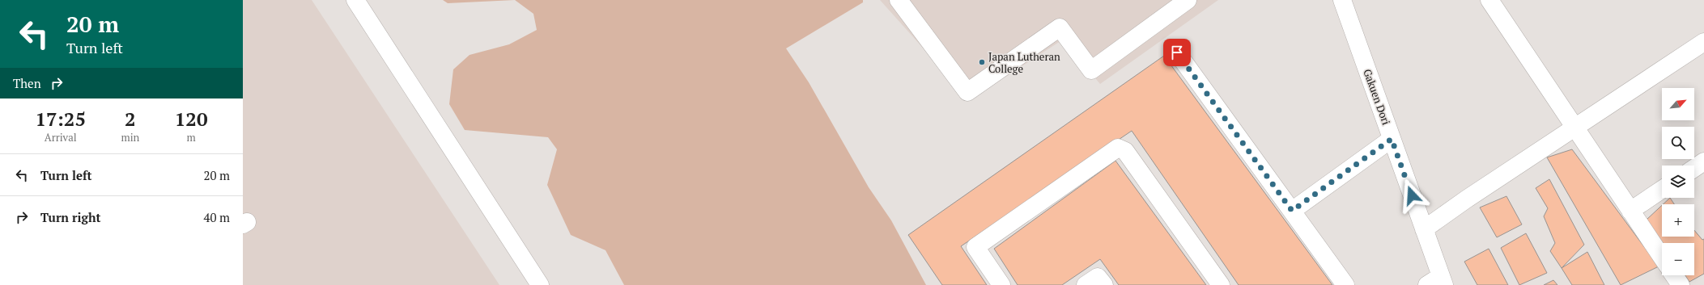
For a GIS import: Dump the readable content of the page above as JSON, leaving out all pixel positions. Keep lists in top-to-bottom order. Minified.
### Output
{"streets":{"street":["Gakuen Dori"]},"places":["Japan Lutheran College"],"north":"top right","page":{"turn":["20 m","Turn left"],"then":"Then","map_buttons":["+","−"],"eta":["17:25","Arrival","2","min","120","m"],"list":[{"name":"Turn left","value":"20 m"},{"name":"Turn right","value":"40 m"}]}}
